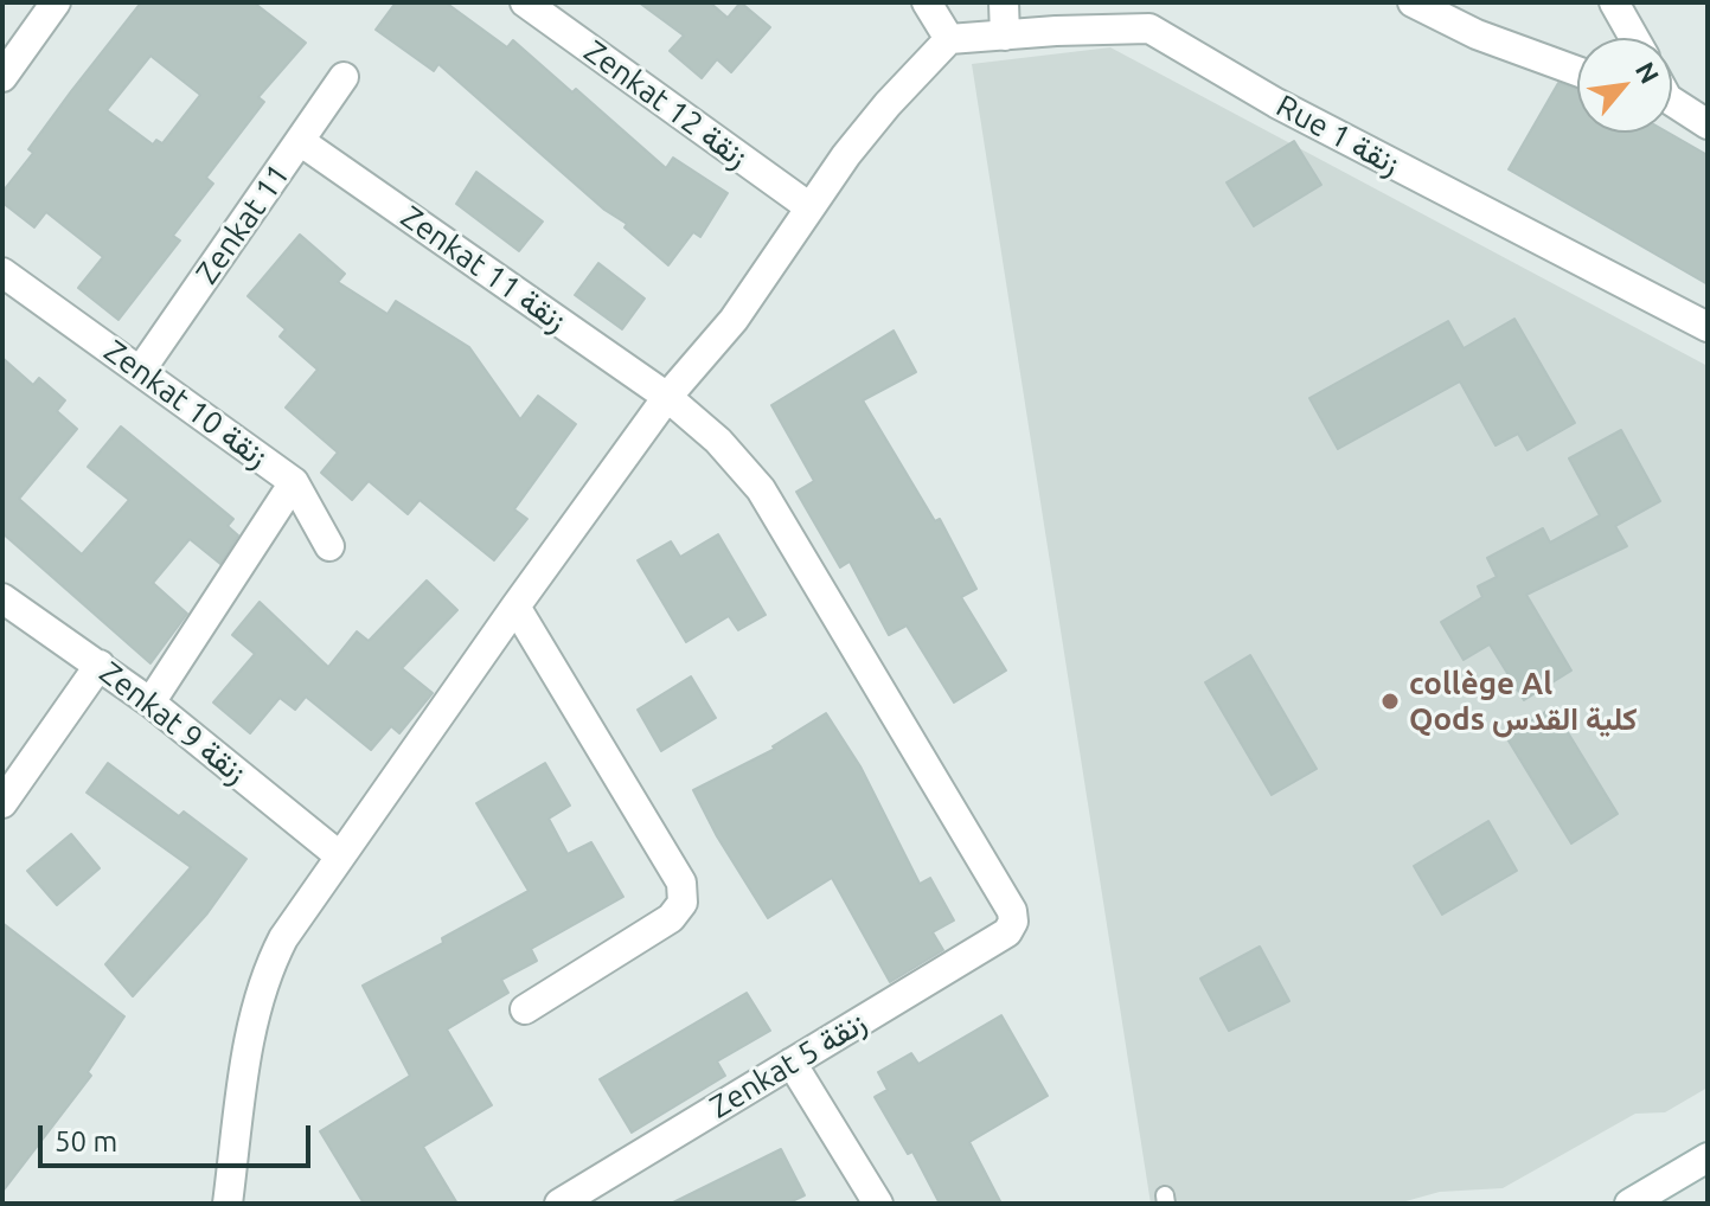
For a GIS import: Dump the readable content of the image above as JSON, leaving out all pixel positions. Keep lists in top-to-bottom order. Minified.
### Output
{"streets":{"street":["Zenkat 12 زنقة","Rue 1 زنقة","Zenkat 11","Zenkat 11 زنقة","Zenkat 10 زنقة","Zenkat 9 زنقة","Zenkat 5 زنقة"]},"crossings":[["Zenkat 11","Zenkat 11 زنقة"],["Zenkat 11","Zenkat 10 زنقة"],["Zenkat 11 زنقة","Zenkat 5 زنقة"],["Zenkat 10 زنقة","Zenkat 9 زنقة"]],"places":["collège Al Qods كلية القدس"],"scale_bar":"50 m","north":"top right"}
